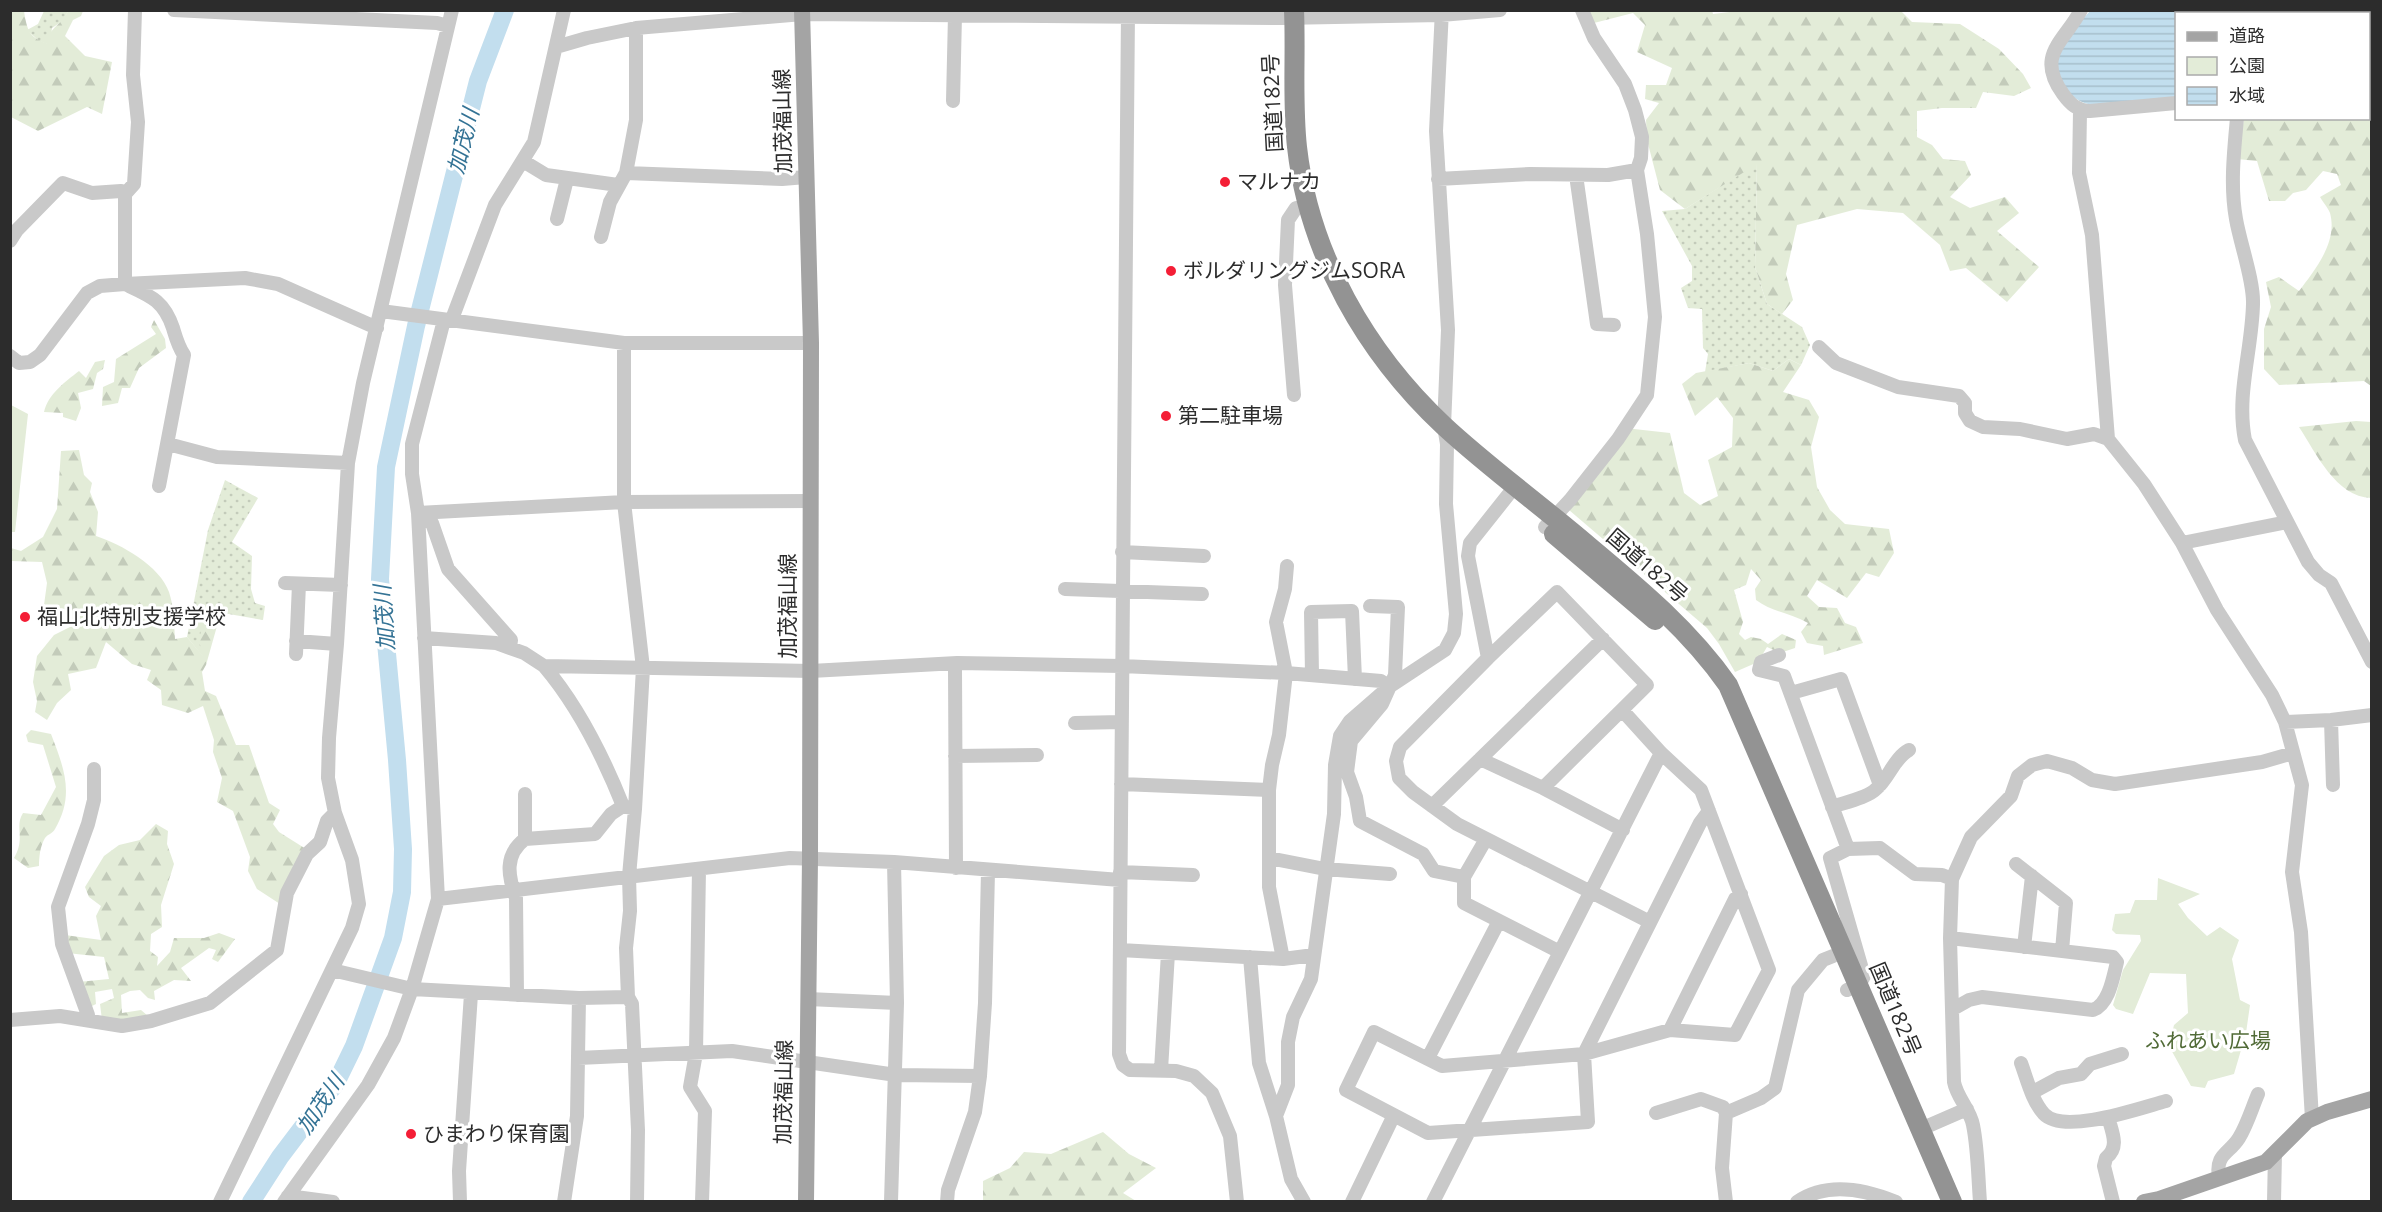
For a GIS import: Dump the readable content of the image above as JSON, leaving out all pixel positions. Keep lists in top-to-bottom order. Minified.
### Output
{"streets":{"highway":["国道182号"],"main road":["加茂福山線"]},"water":["加茂川"],"parks":["ふれあい広場"],"places":["マルナカ","ボルダリングジムSORA","第二駐車場","福山北特別支援学校","ひまわり保育園"],"legend":["道路","公園","水域"]}
